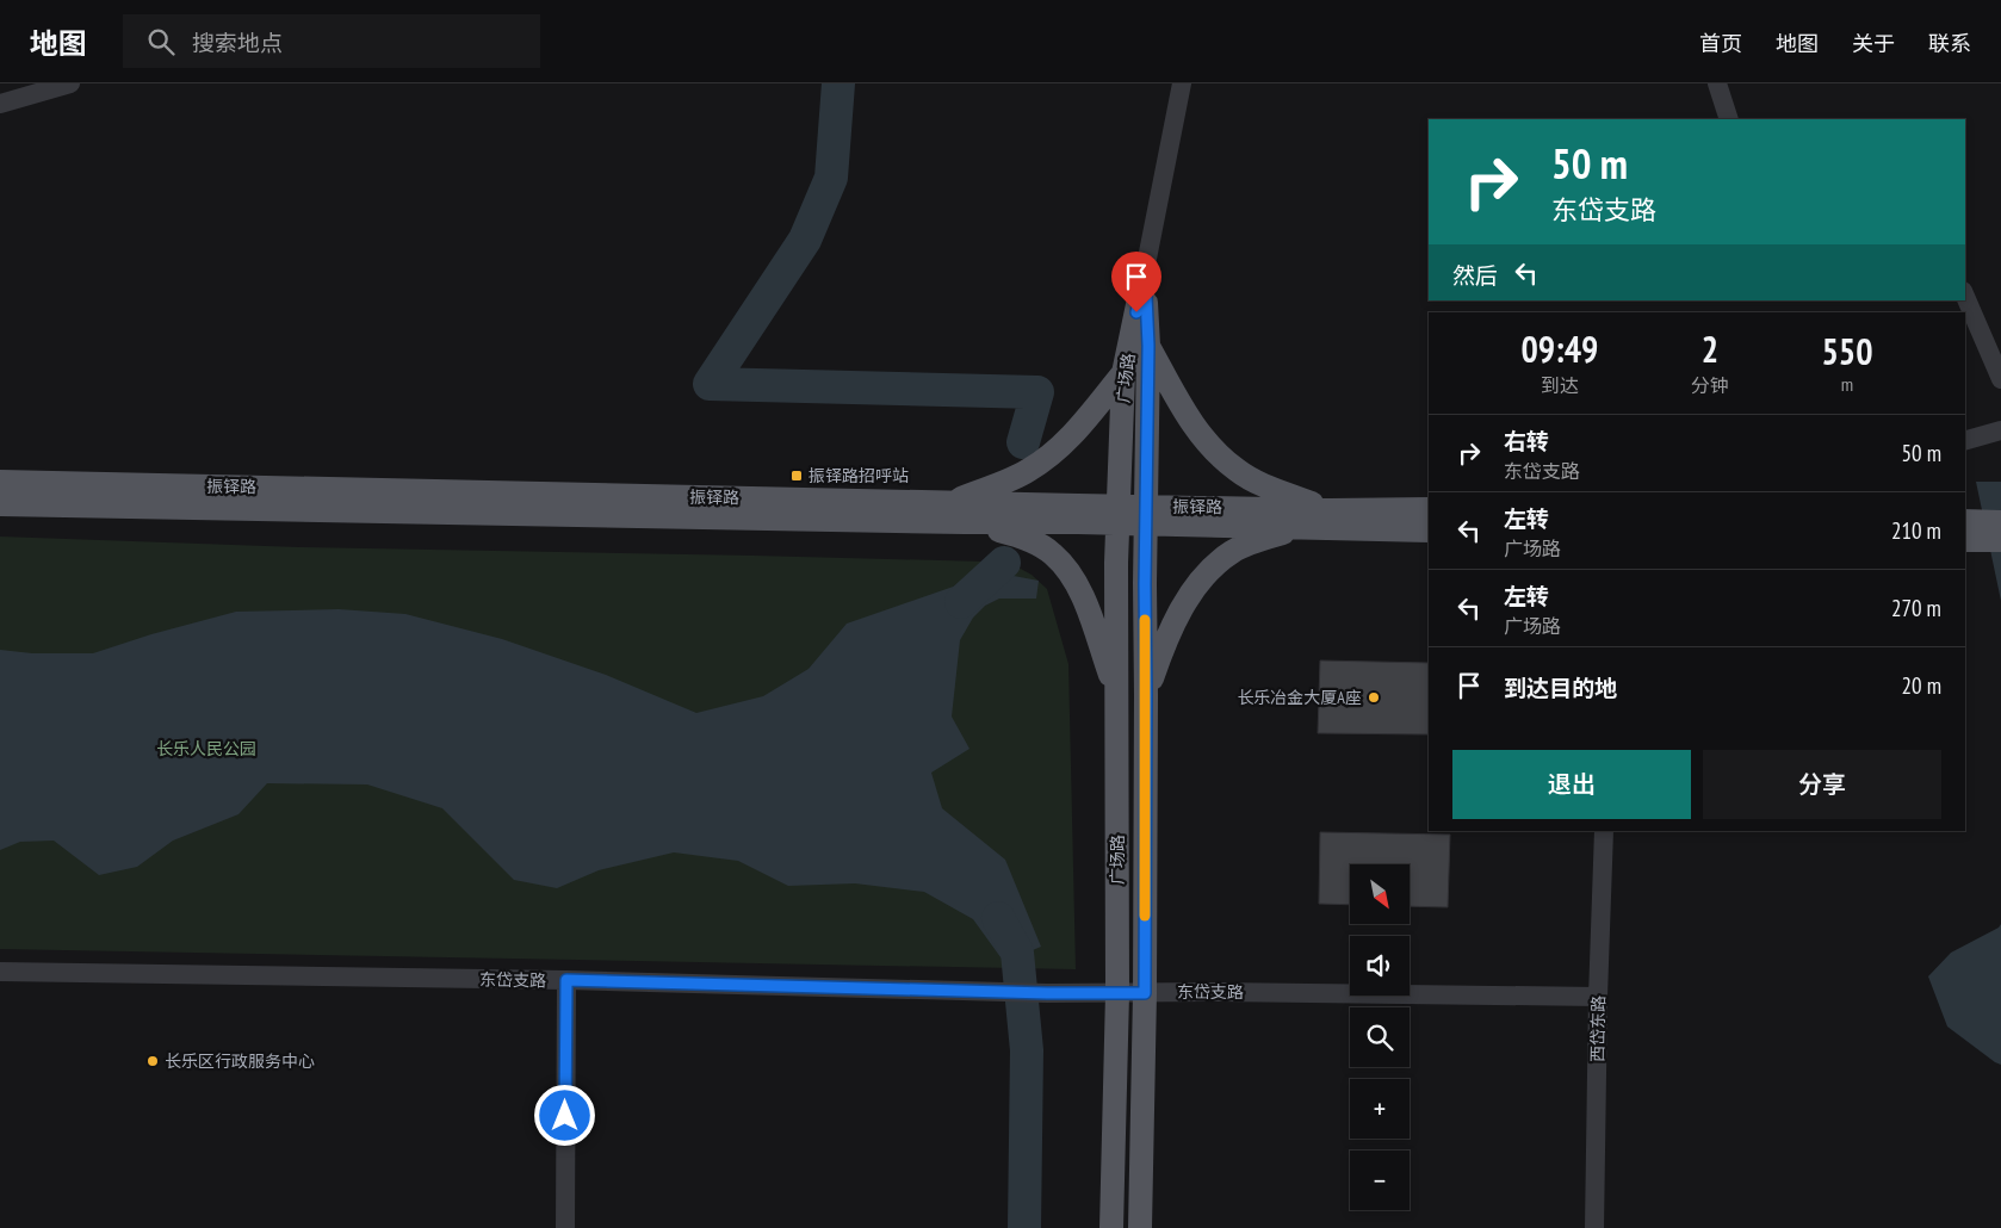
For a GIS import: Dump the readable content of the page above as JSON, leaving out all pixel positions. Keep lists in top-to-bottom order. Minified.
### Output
{"streets":{"main road":["广场路","振铎路"],"street":["东岱支路","西岱东路"]},"crossings":[["广场路","振铎路"],["广场路","东岱支路"],["东岱支路","西岱东路"]],"parks":["长乐人民公园"],"places":{"transit":["振铎路招呼站"],"other":["长乐冶金大厦A座","长乐区行政服务中心"]},"north":"bottom right","page":{"header":"地图","search":"搜索地点","nav":["首页","地图","关于","联系"],"turn":["50 m","东岱支路"],"then":"然后","eta":["09:49","到达","2","分钟","550","m"],"list":[{"name":"右转","note":"东岱支路","value":"50 m"},{"name":"左转","note":"广场路","value":"210 m"},{"name":"左转","note":"广场路","value":"270 m"},{"name":"到达目的地","value":"20 m"}],"buttons":["退出","分享"],"map_buttons":["+","−"]}}
